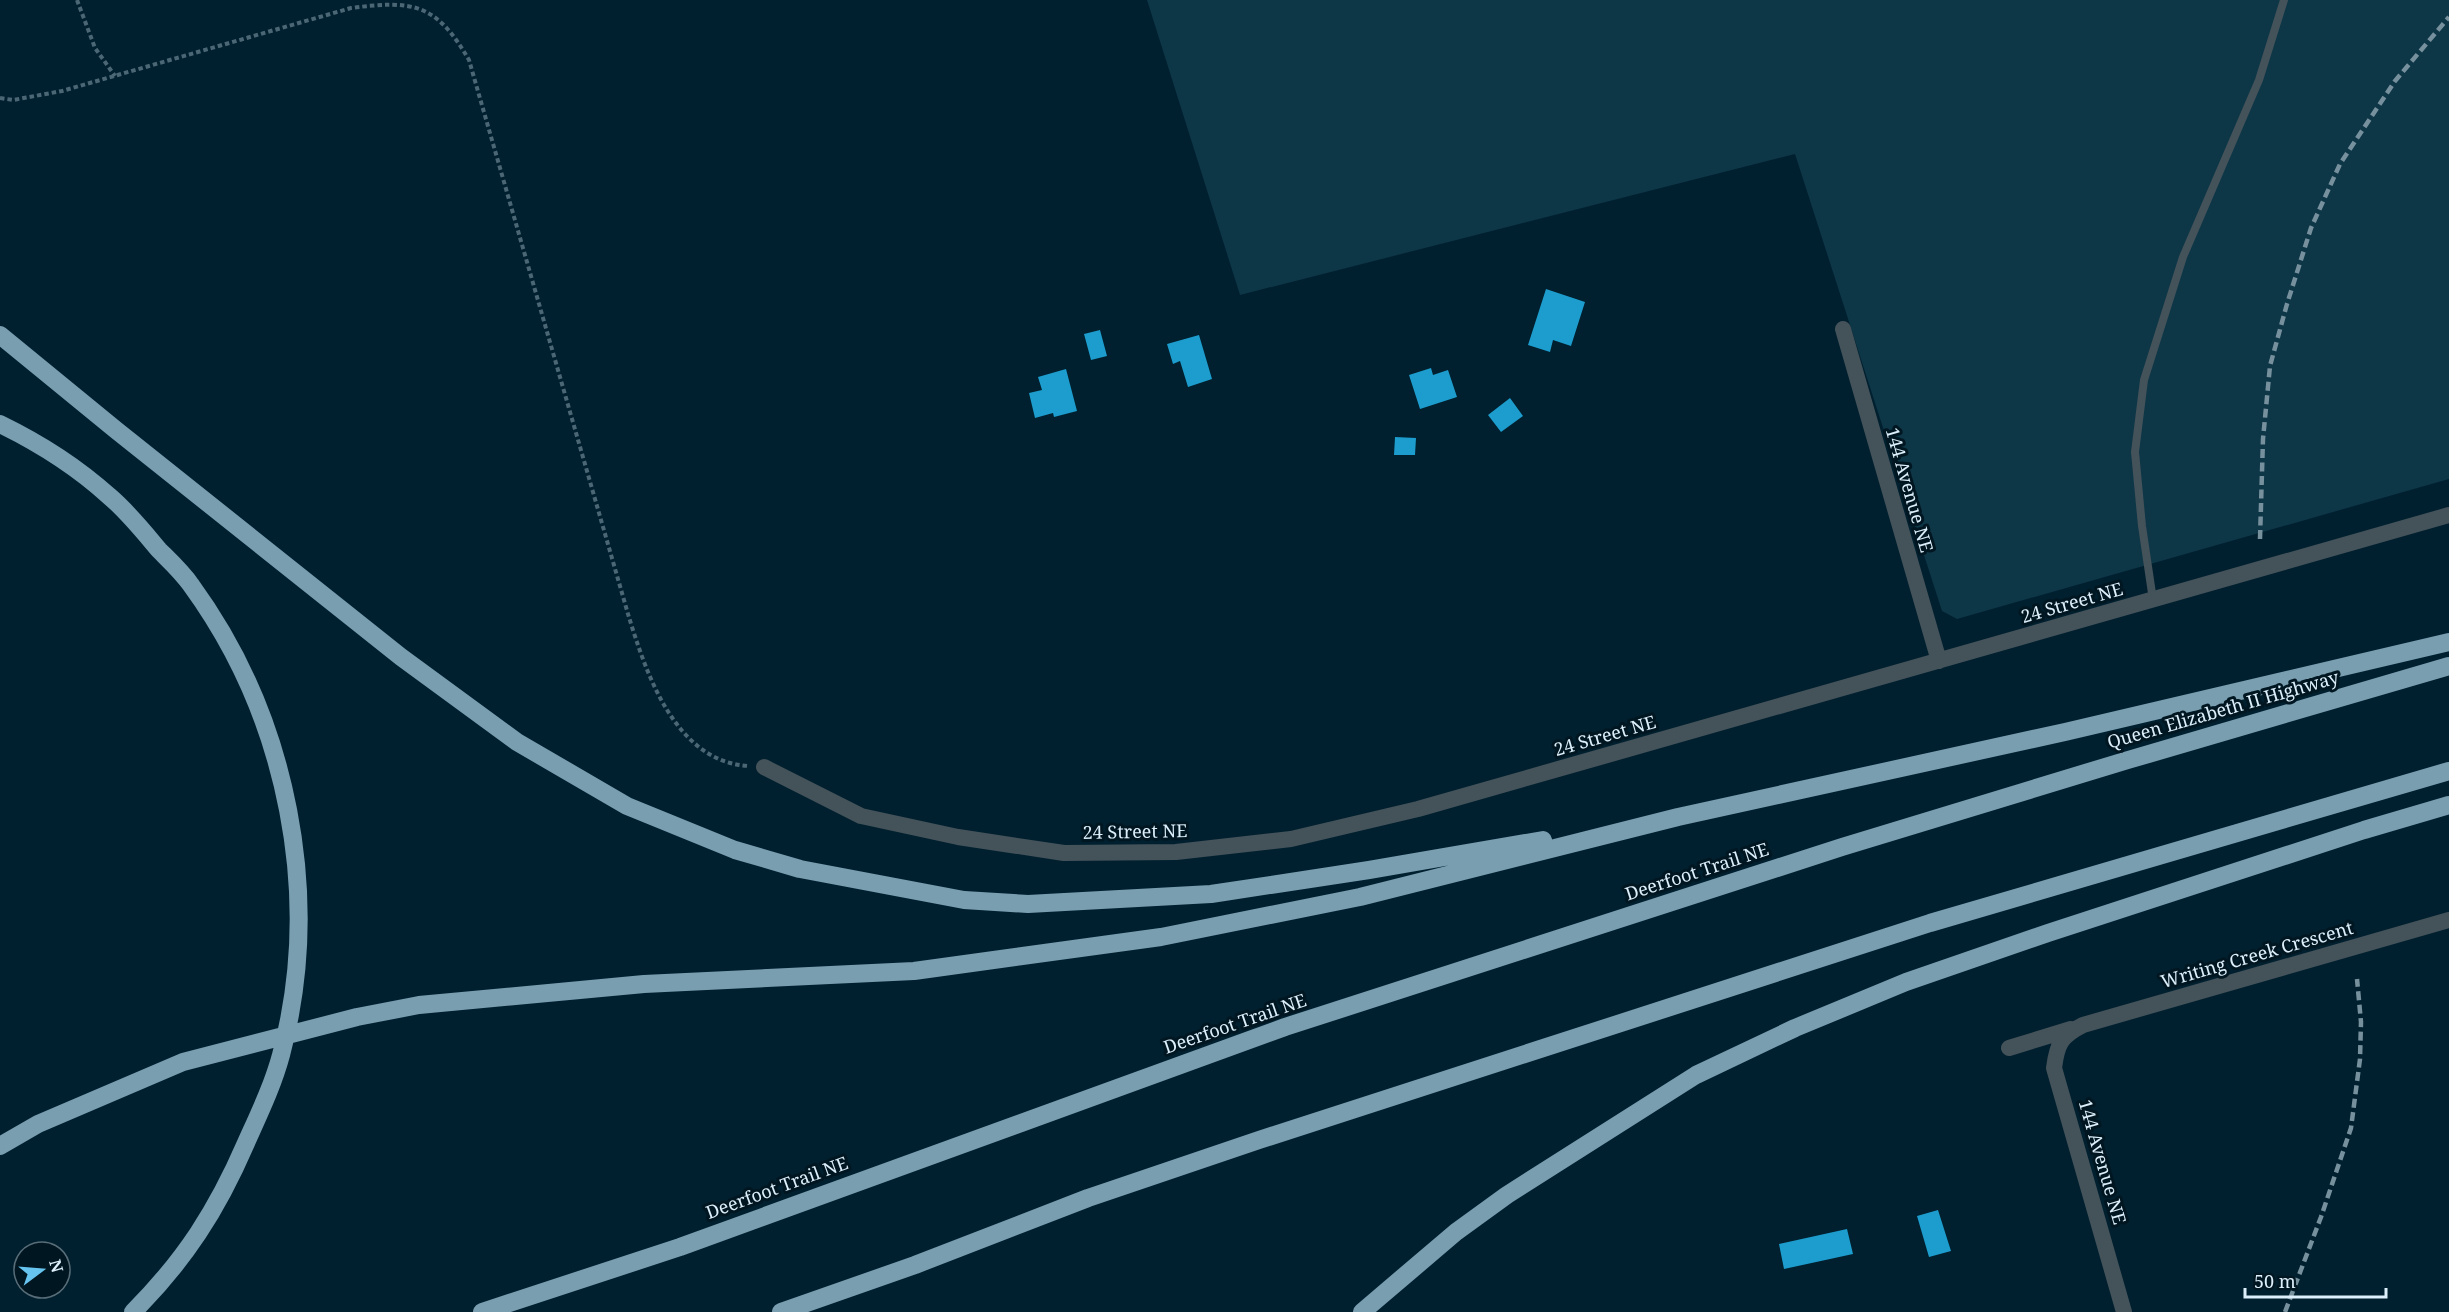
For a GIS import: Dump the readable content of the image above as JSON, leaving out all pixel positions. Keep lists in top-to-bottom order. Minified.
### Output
{"streets":{"highway":["Queen Elizabeth II Highway","Deerfoot Trail NE"],"street":["144 Avenue NE","24 Street NE","Writing Creek Crescent"]},"crossings":[["144 Avenue NE","24 Street NE"],["144 Avenue NE","Writing Creek Crescent"],["Queen Elizabeth II Highway","Deerfoot Trail NE"]],"scale_bar":"50 m","north":"right"}
